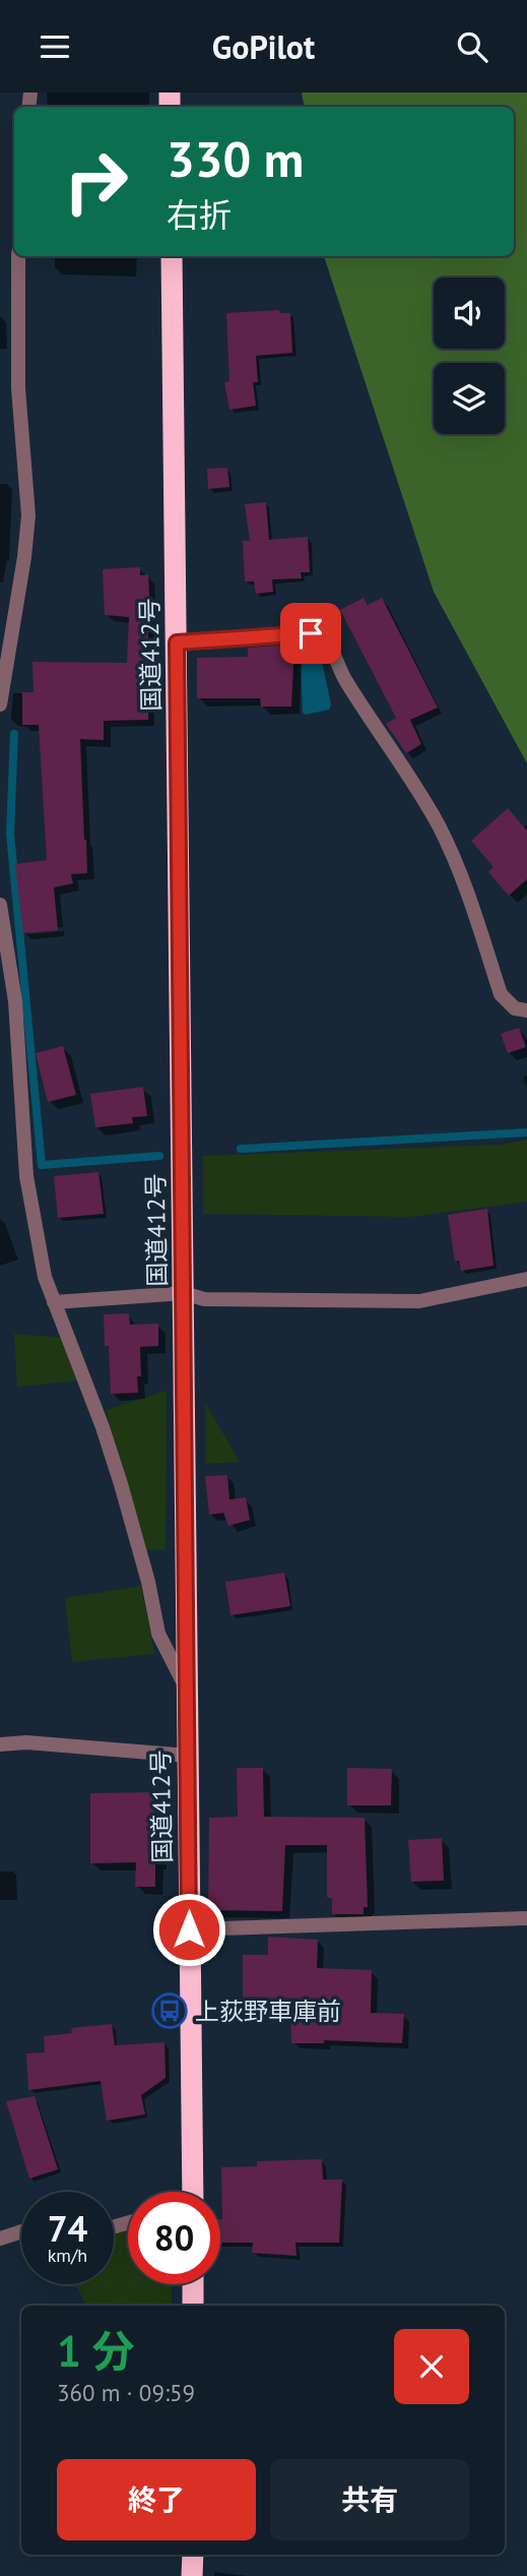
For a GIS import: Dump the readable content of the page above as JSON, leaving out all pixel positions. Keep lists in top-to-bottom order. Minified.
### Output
{"streets":{"highway":["国道412号"]},"places":{"bus stop":["上荻野車庫前"]},"page":{"header":"GoPilot","turn":["330 m","右折"],"speed":"74 km/h","limit":"80","heading":["1 分","360 m · 09:59"],"buttons":["終了","共有"]}}
